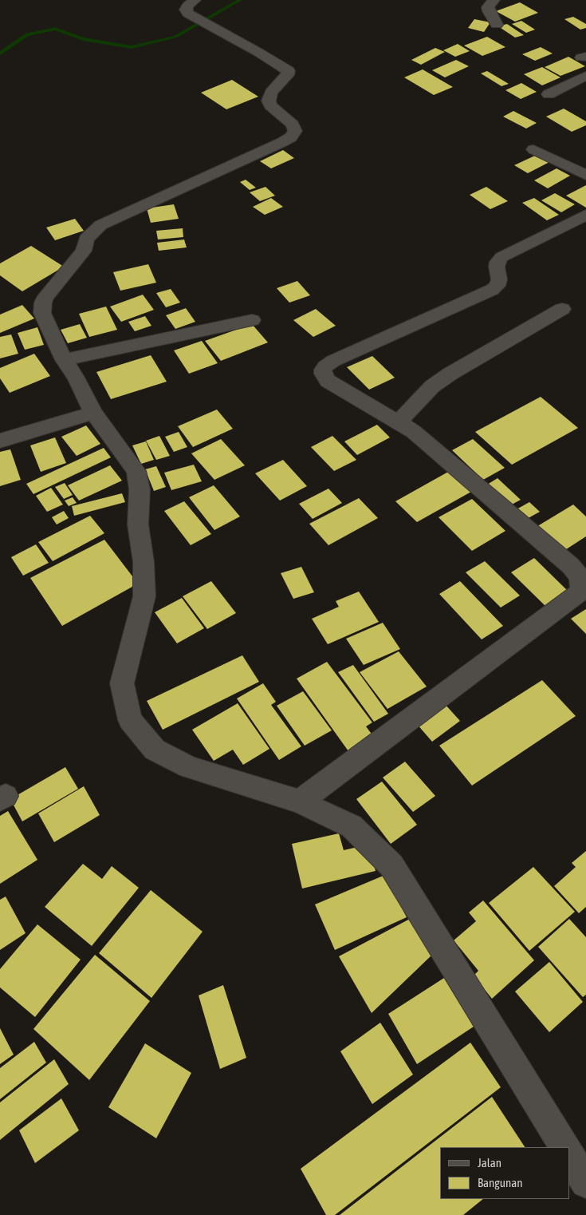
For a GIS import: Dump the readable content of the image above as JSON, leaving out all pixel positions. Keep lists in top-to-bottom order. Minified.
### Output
{"legend":["Jalan","Bangunan"]}
